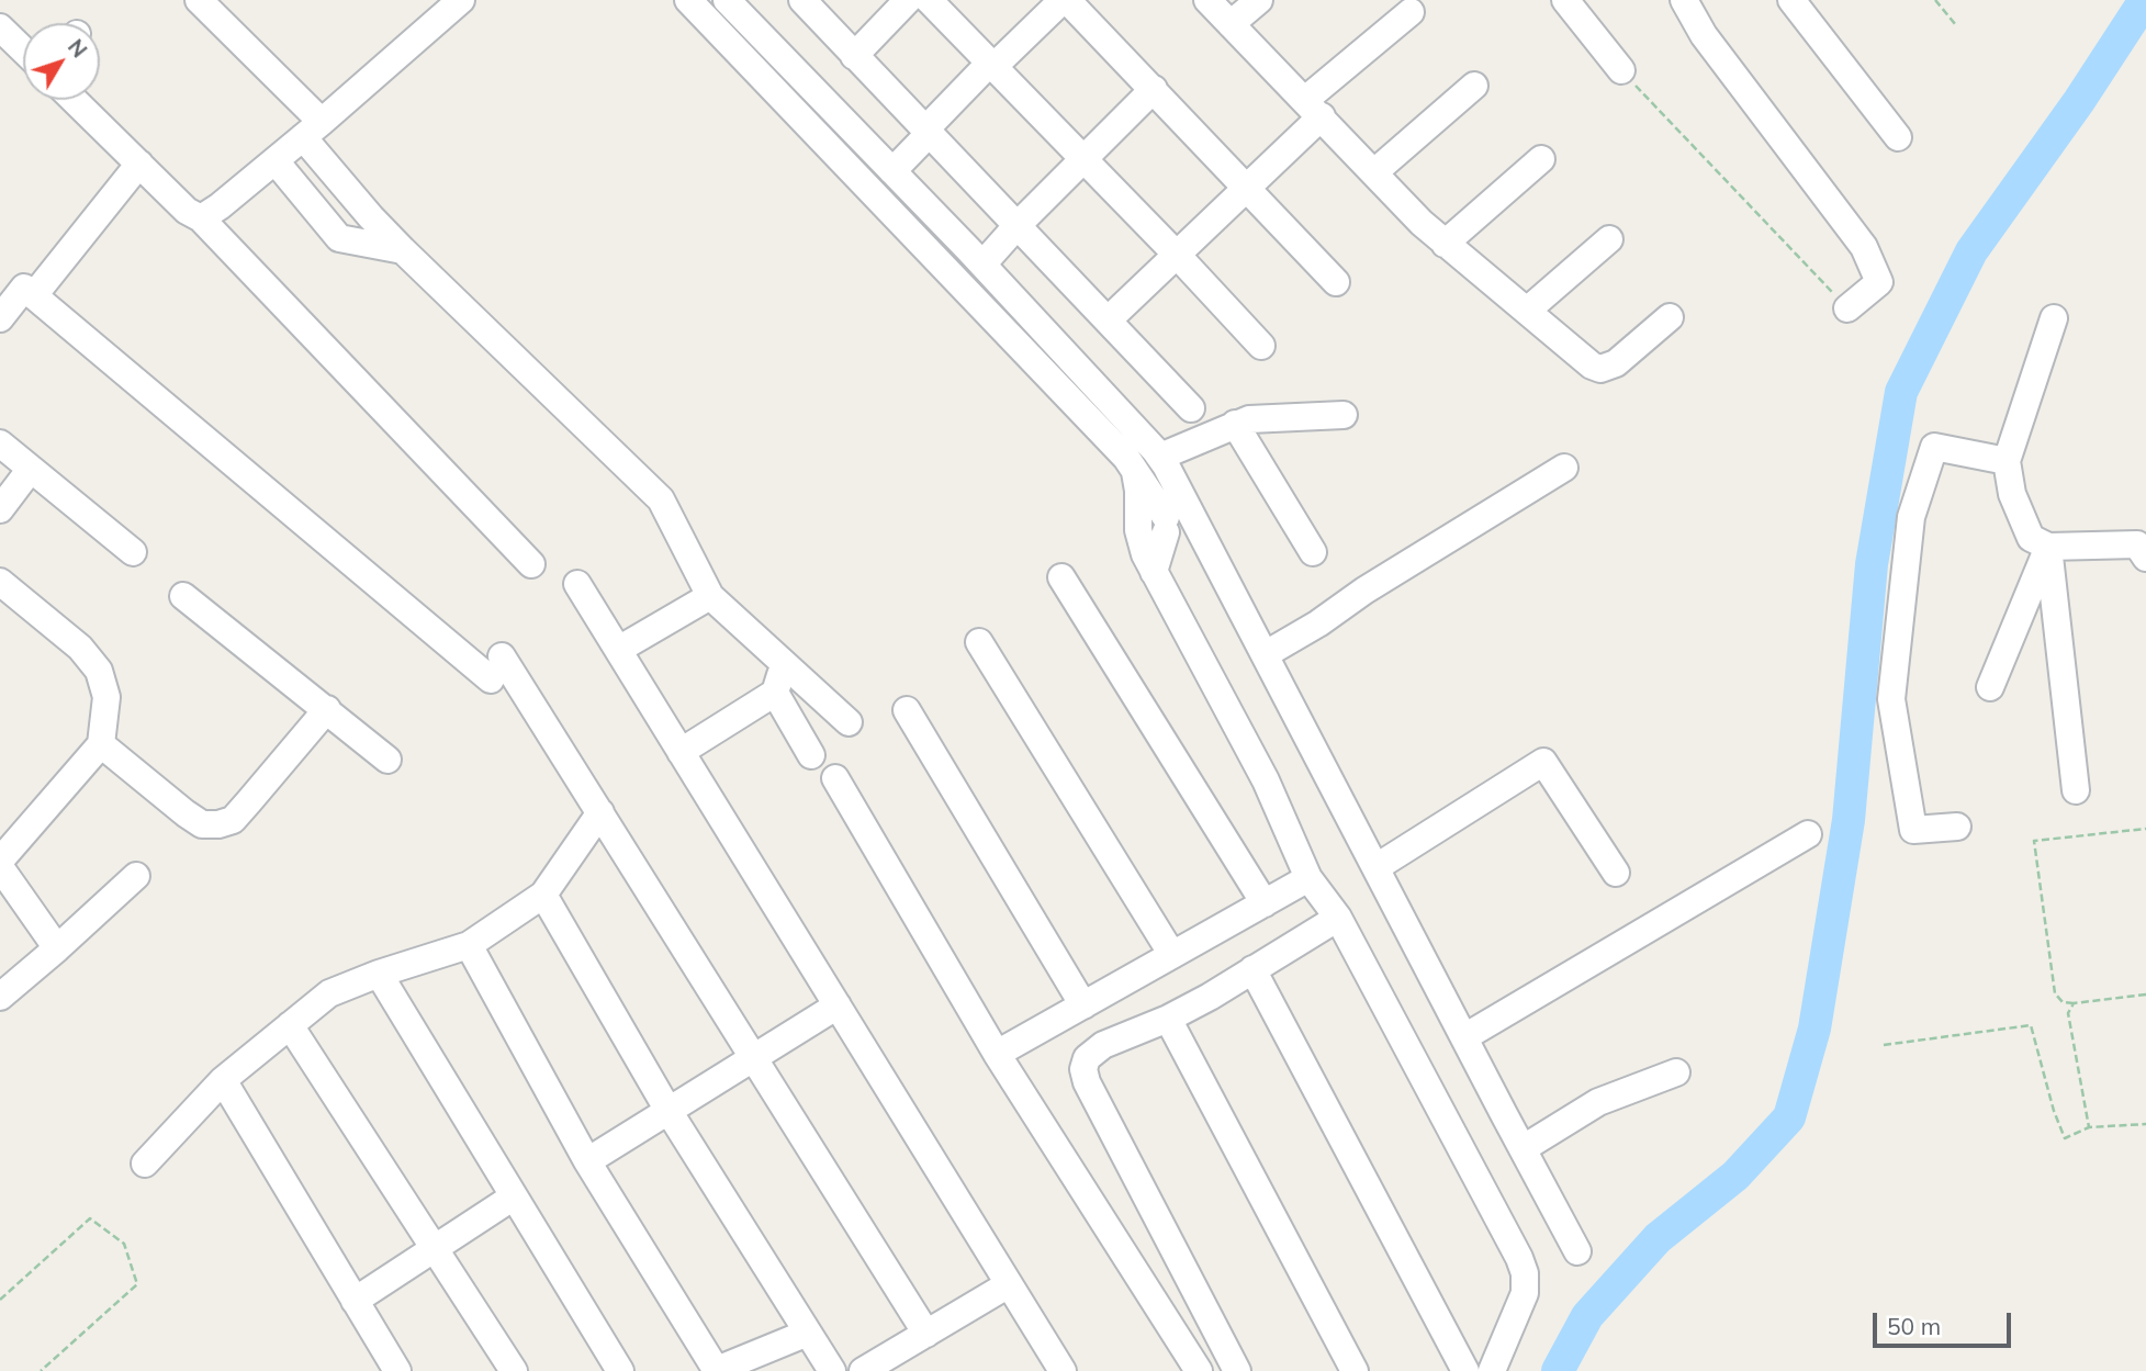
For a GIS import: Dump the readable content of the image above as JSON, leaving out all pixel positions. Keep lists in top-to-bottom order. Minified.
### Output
{"scale_bar":"50 m","north":"top right"}
